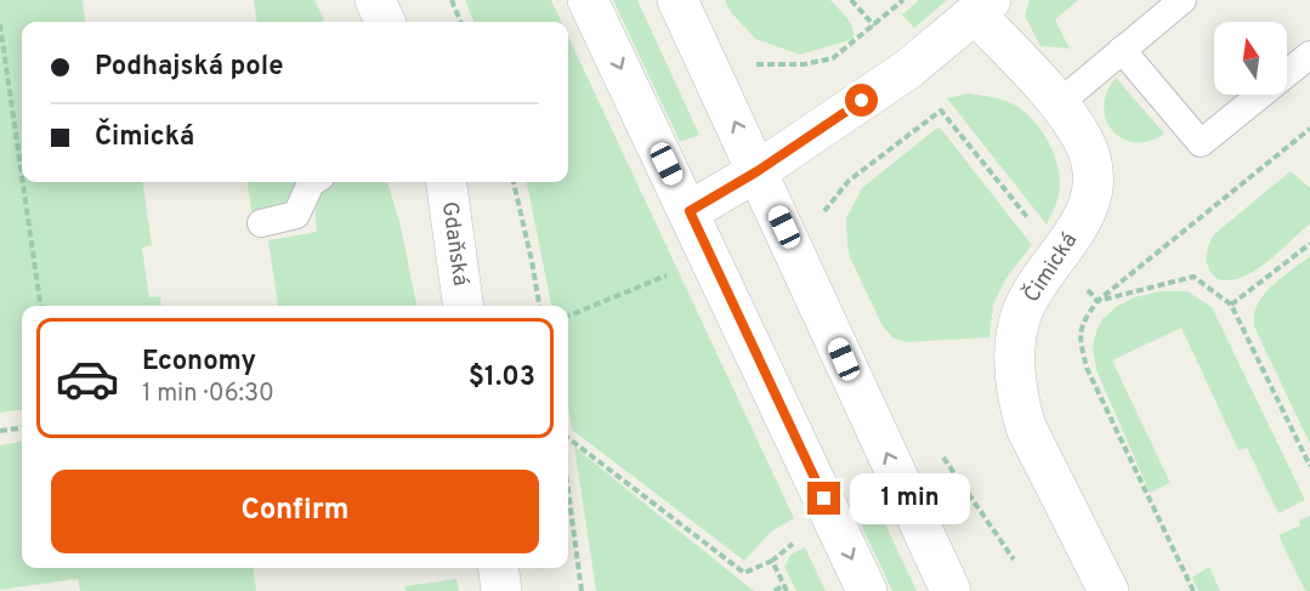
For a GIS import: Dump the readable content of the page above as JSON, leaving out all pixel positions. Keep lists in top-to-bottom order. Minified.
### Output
{"streets":{"street":["Gdaňská","Čimická"]},"north":"top","page":{"banner":["Podhajská pole","Čimická"],"list":[{"name":"Economy","note":"1 min · 06:30","value":"$1.03"}],"buttons":"Confirm","bubble":"1 min"}}
